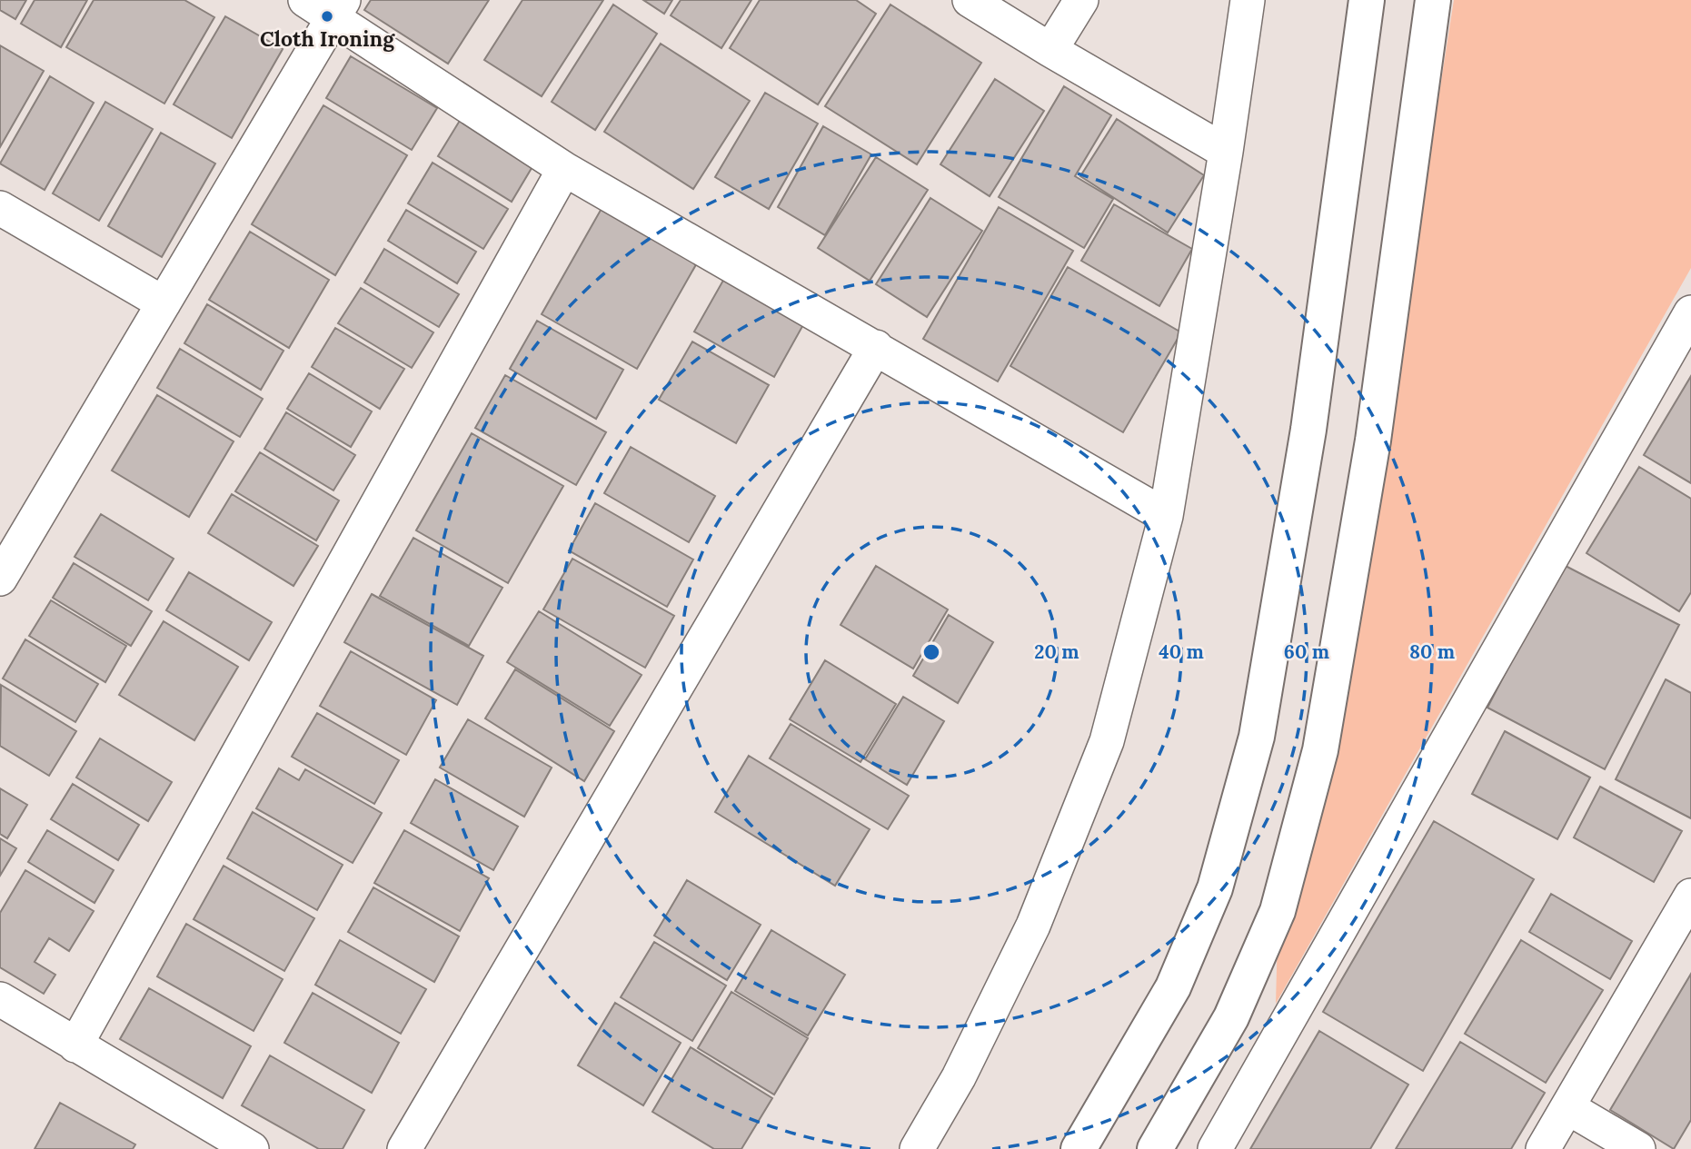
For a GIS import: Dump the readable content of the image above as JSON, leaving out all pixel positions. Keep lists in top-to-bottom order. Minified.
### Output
{"places":["Cloth Ironing"],"rings":["20 m","40 m","60 m","80 m"]}
